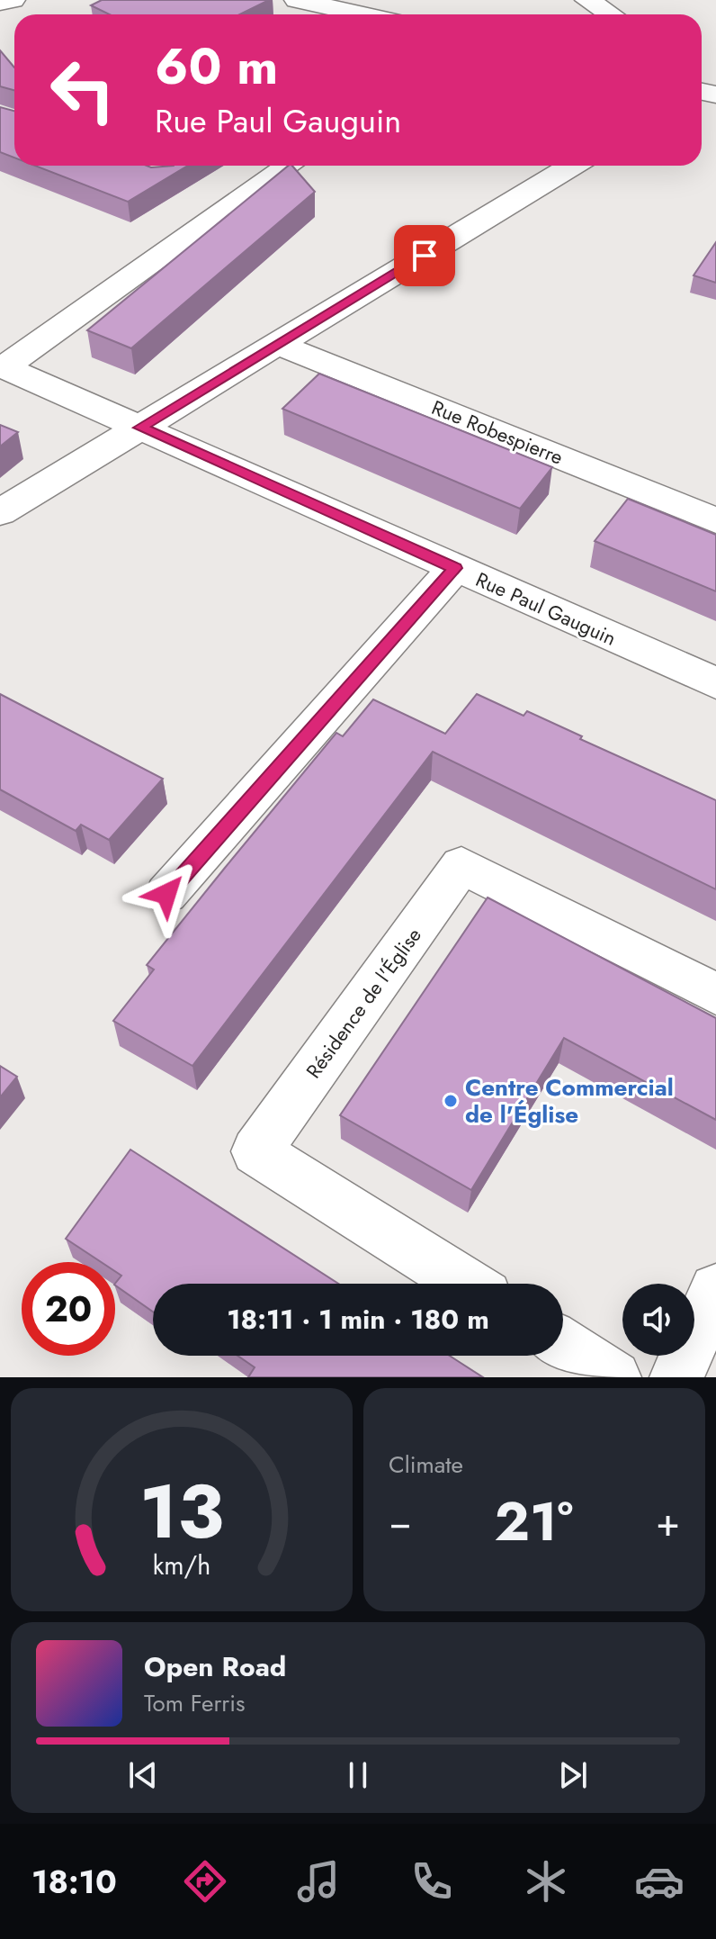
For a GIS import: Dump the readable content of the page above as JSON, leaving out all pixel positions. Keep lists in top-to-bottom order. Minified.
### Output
{"streets":{"street":["Rue Robespierre","Rue Paul Gauguin","Résidence de l'Église"]},"places":["Centre Commercial de l'Église"],"page":{"turn":["60 m","Rue Paul Gauguin"],"limit":"20","trip":"18:11 · 1 min · 180 m","tile":"Climate","heat":["−","21°","+"],"song":["Open Road","Tom Ferris"],"tabs":"18:10","gauge":["13","km/h"]}}
